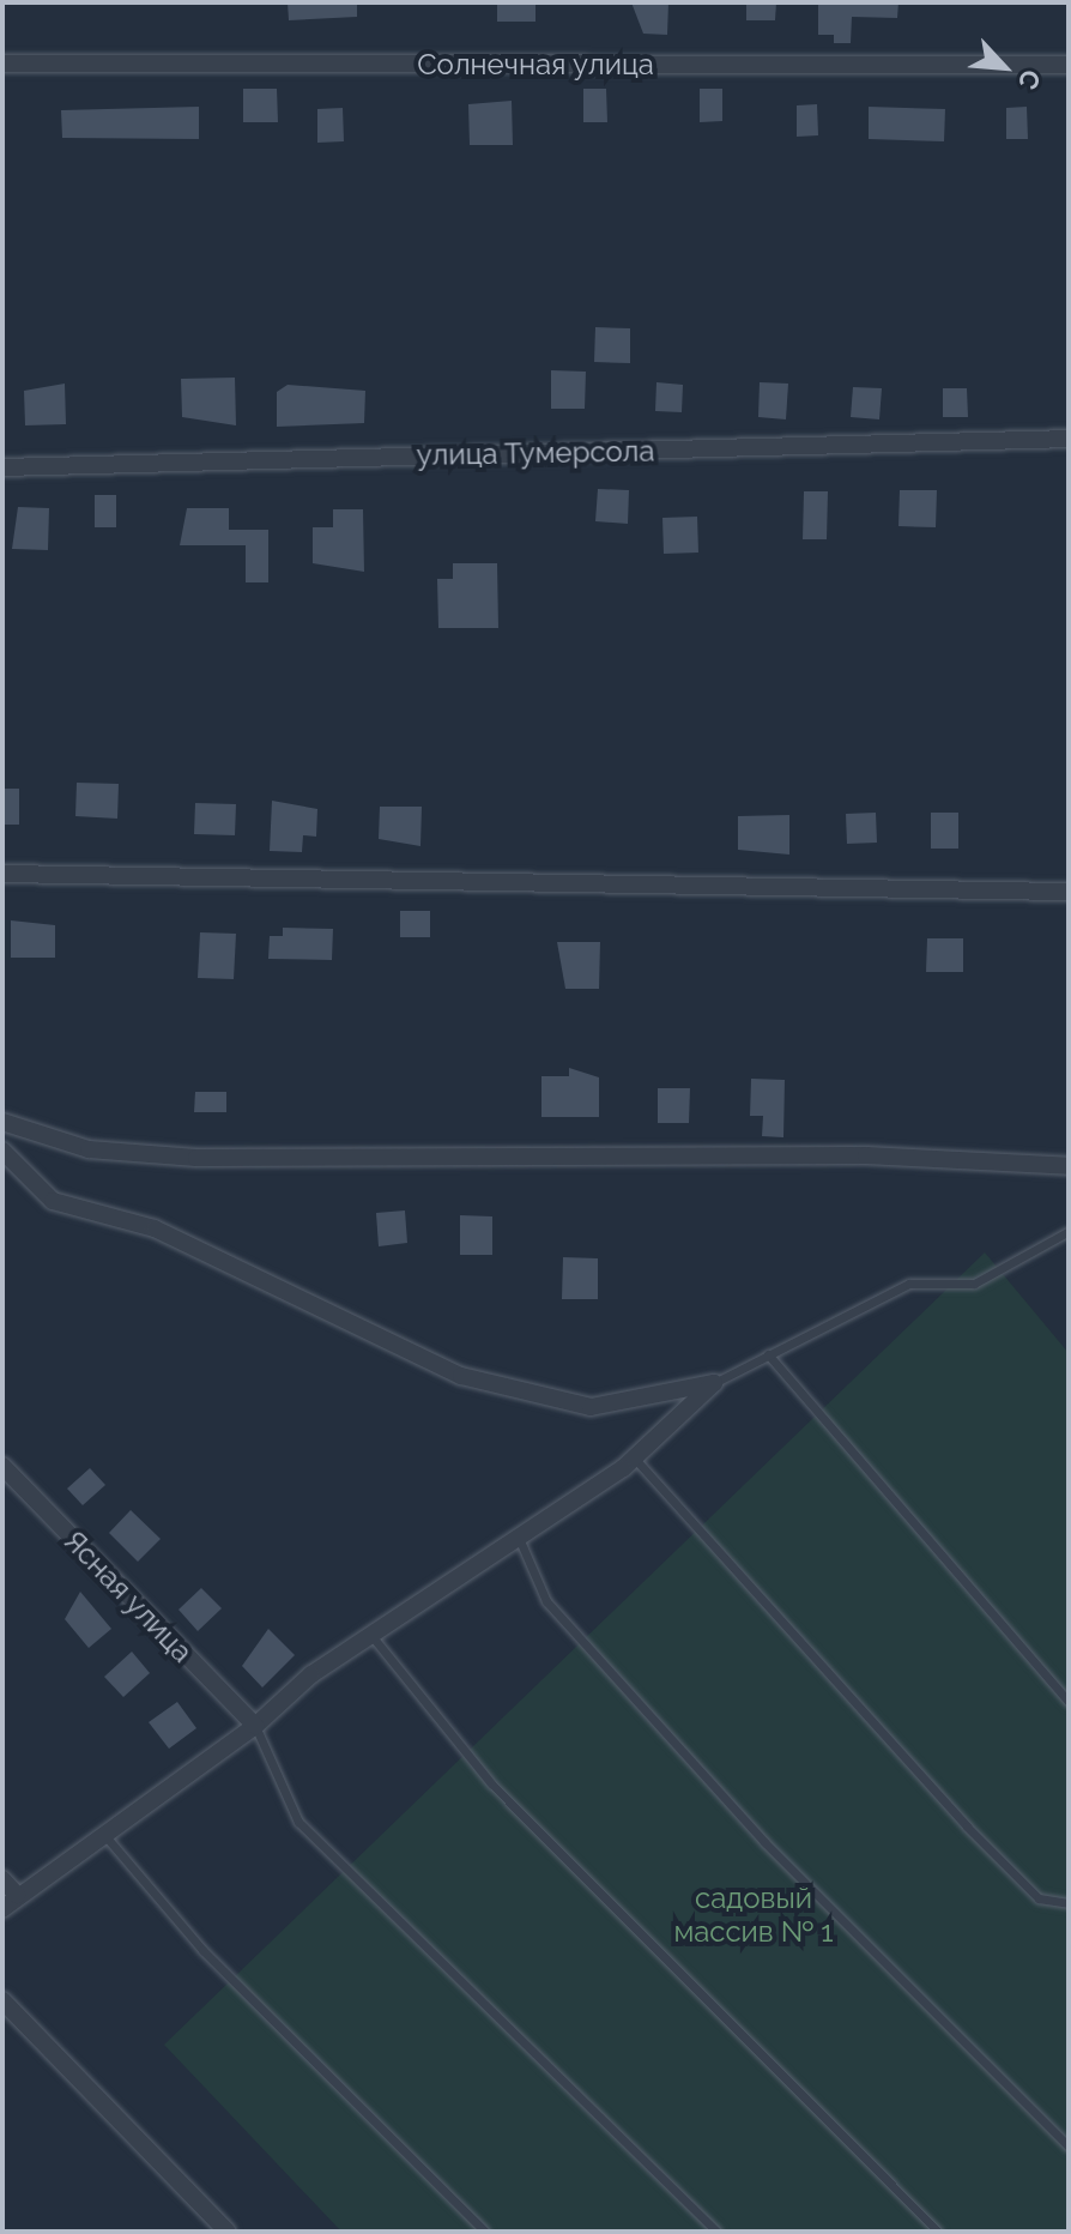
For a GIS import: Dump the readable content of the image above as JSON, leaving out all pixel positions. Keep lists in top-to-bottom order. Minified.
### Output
{"streets":{"street":["Солнечная улица","улица Тумерсола","Ясная улица"]},"parks":["садовый массив № 1"],"north":"bottom right"}
